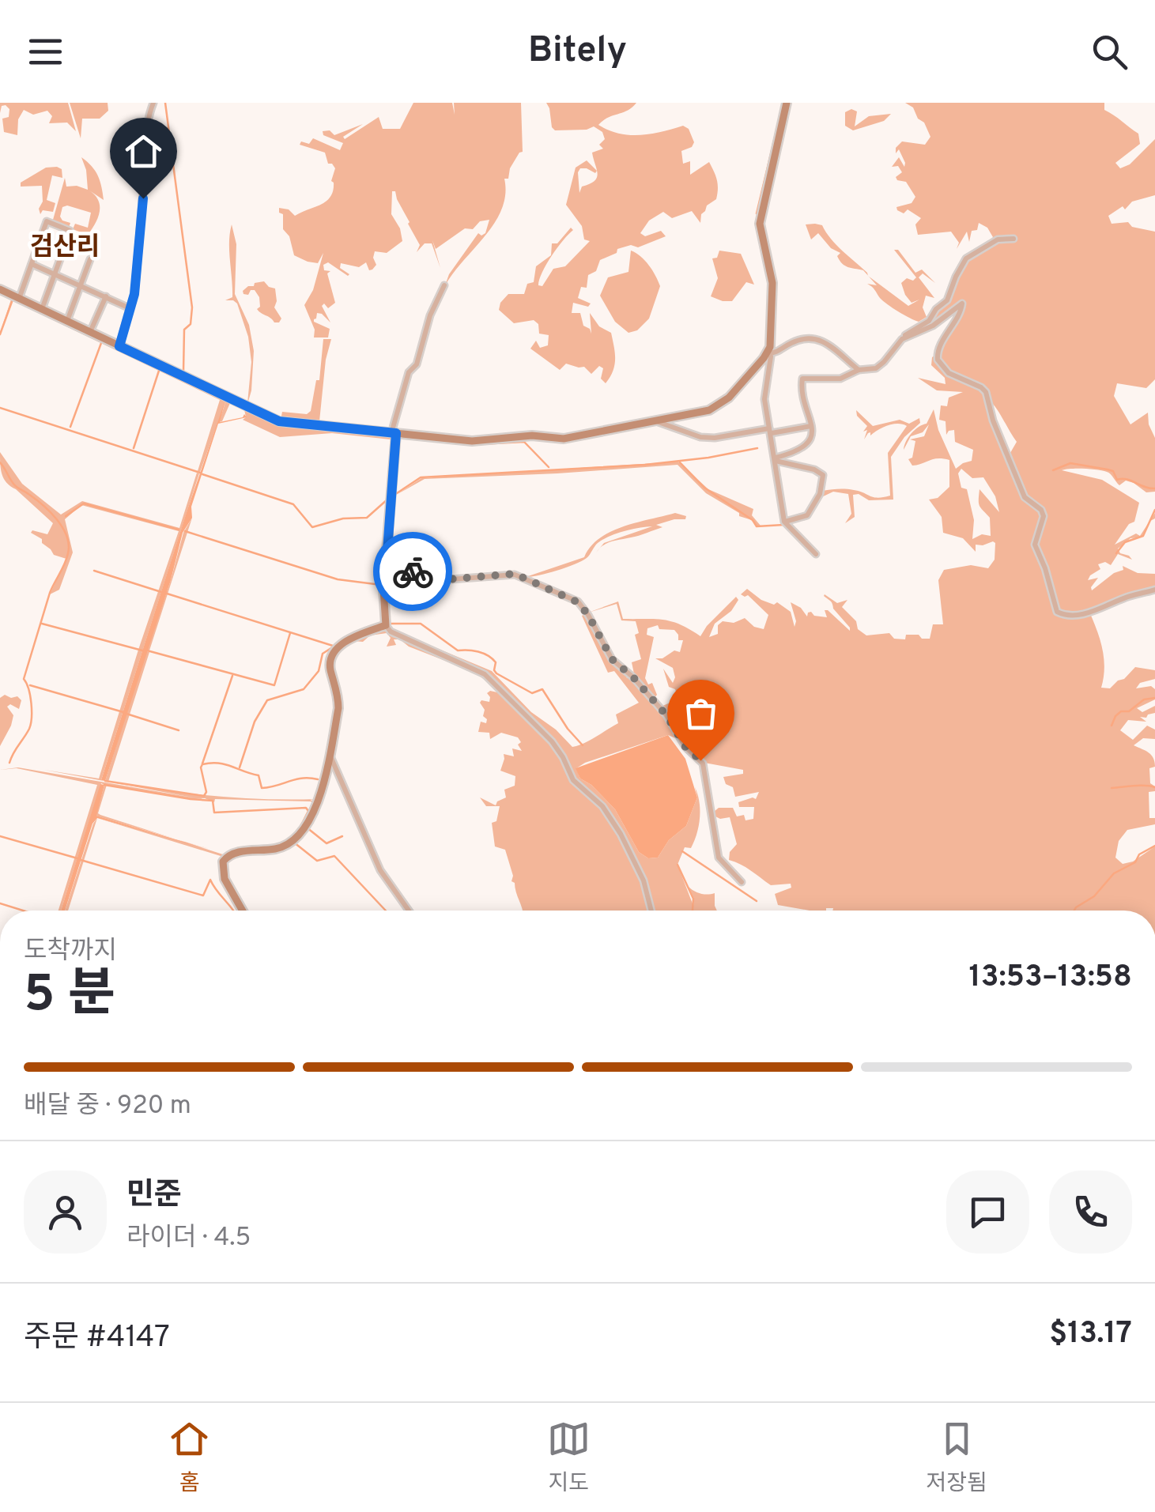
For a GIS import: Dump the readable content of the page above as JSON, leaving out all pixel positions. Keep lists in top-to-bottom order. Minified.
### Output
{"districts":["검산리"],"page":{"header":"Bitely","heading":["5 분","도착까지","13:53–13:58"],"panel":["민준","라이더 · 4.5","주문 #4147","$13.17"],"bar":"배달 중 · 920 m","tabs":["홈","지도","저장됨"]}}
